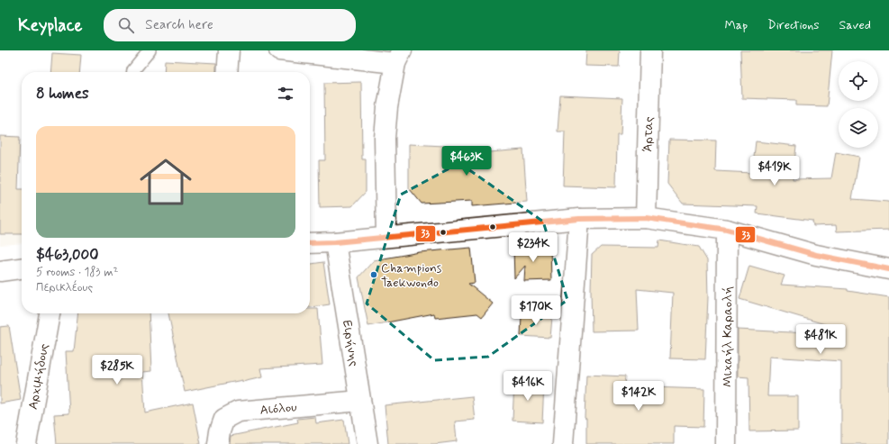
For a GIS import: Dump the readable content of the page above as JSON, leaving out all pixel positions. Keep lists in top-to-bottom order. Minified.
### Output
{"streets":{"street":["Άρτας","Μιχαήλ Καραολή","Ειρήνης","Αρχιμήδους","Αιόλου"]},"crossings":[["Ειρήνης","Αιόλου"]],"places":["Champions Taekwondo"],"lines":["transit line 33"],"page":{"header":"Keyplace","search":"Search here","nav":["Map","Directions","Saved"],"heading":"8 homes","list":[{"name":"$463,000","note":"5 rooms · 183 m² · Περικλέους"}],"price":["$463K","$419K","$234K","$170K","$481K","$285K","$416K","$142K"]}}
